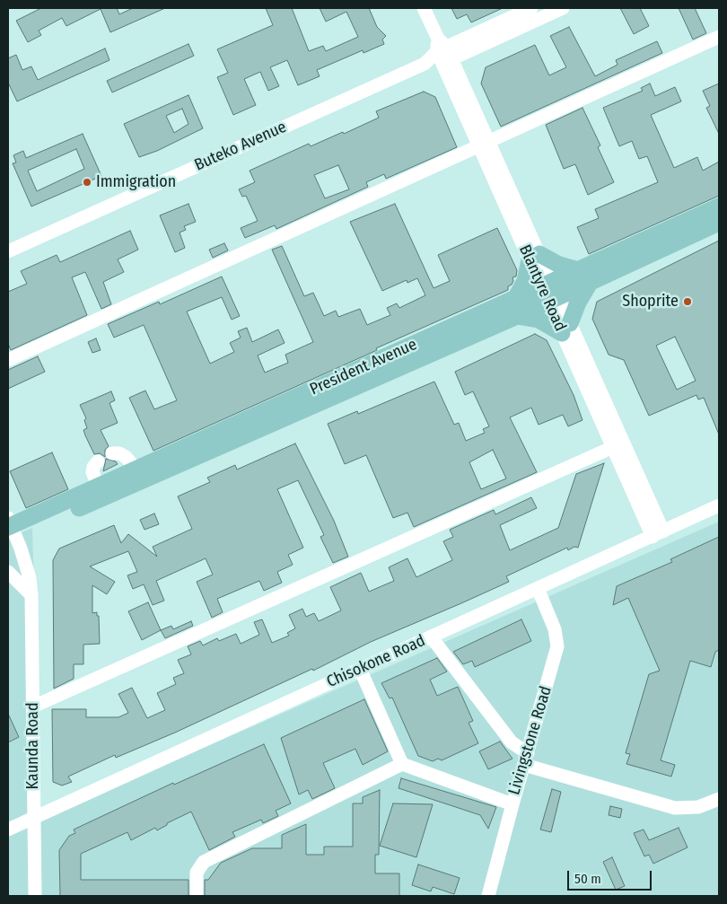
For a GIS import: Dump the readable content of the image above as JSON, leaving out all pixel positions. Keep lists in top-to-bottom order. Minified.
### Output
{"streets":{"main road":["President Avenue"],"street":["Buteko Avenue","Blantyre Road","Chisokone Road","Livingstone Road","Kaunda Road"]},"crossings":[["Buteko Avenue","Blantyre Road"],["Blantyre Road","President Avenue"],["Blantyre Road","Chisokone Road"],["President Avenue","Kaunda Road"],["Chisokone Road","Livingstone Road"],["Chisokone Road","Kaunda Road"]],"places":["Immigration","Shoprite"],"scale_bar":"50 m"}
